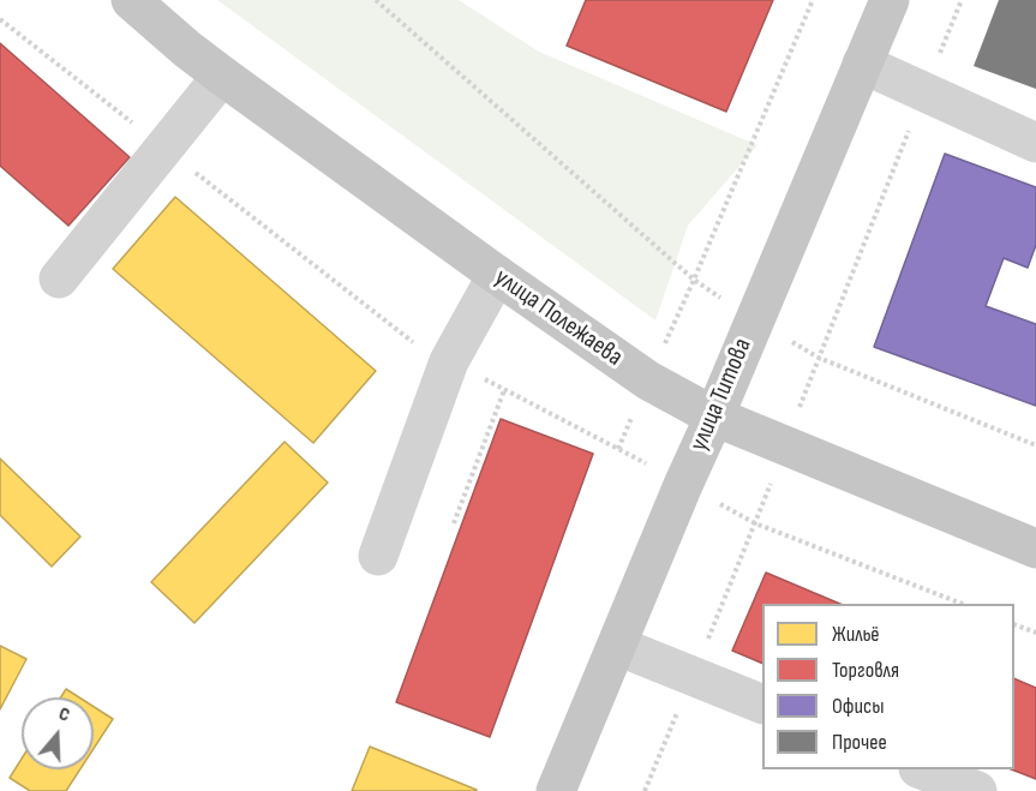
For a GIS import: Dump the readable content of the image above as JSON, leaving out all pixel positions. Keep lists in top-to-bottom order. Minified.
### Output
{"streets":{"main road":["улица Полежаева","улица Титова"]},"crossings":[["улица Полежаева","улица Титова"]],"legend":["Жильё","Торговля","Офисы","Прочее"],"north":"top"}
